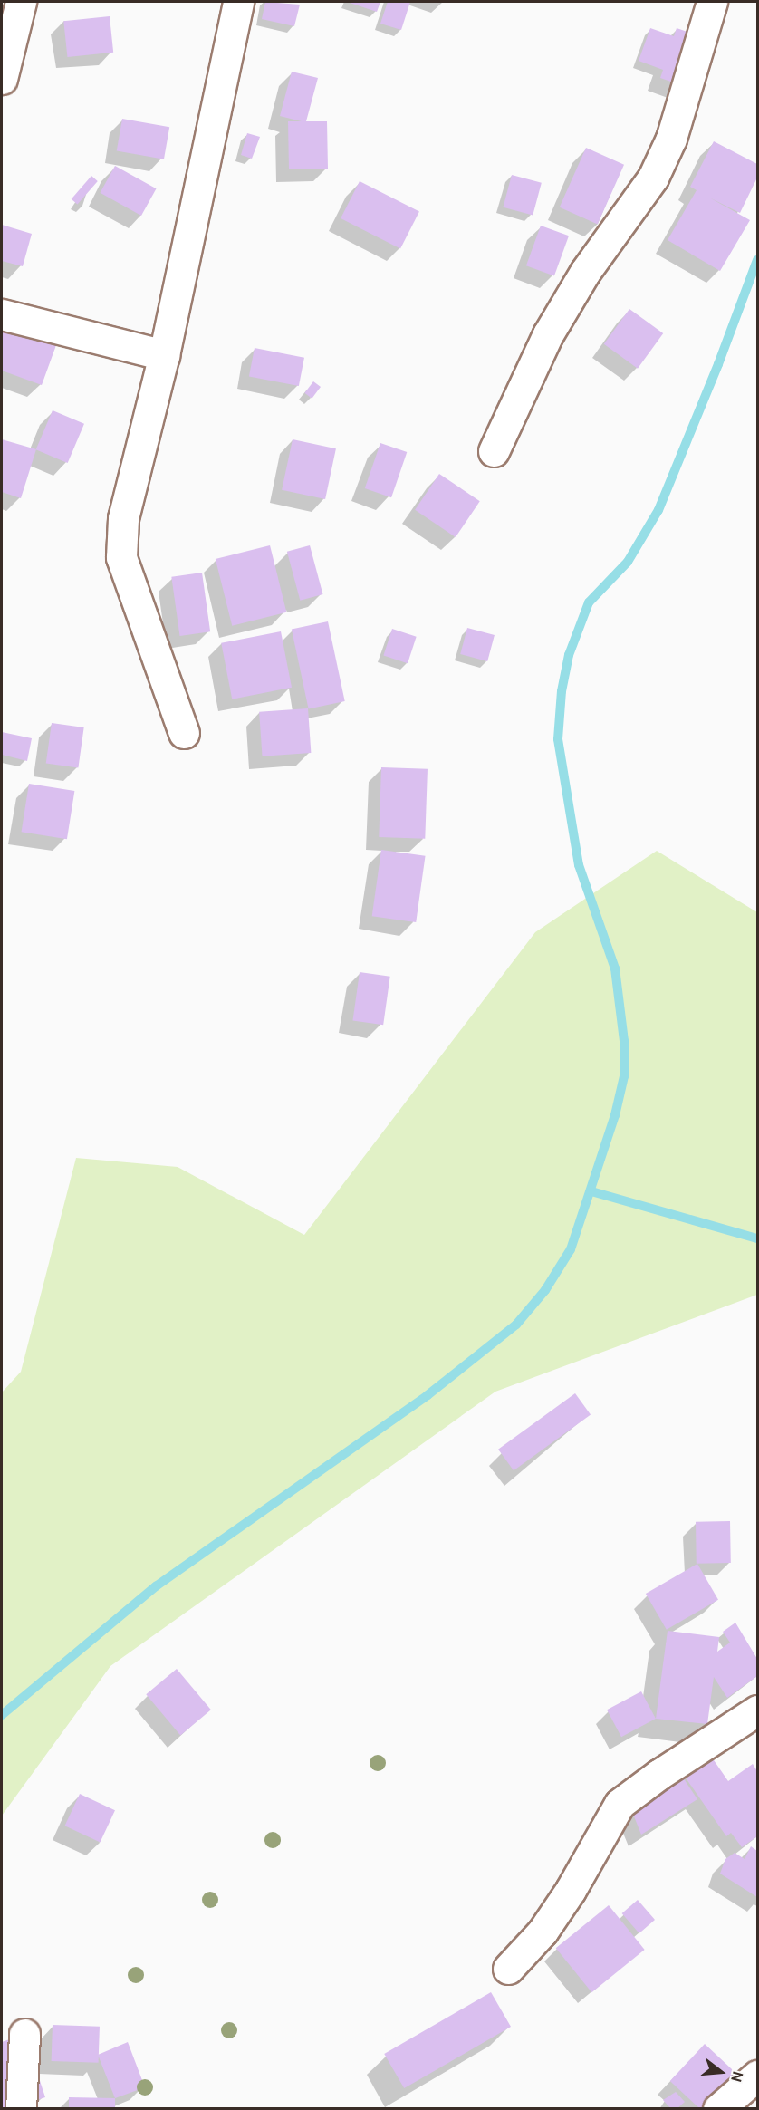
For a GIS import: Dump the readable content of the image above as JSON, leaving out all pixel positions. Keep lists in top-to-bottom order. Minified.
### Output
{"north":"right"}
